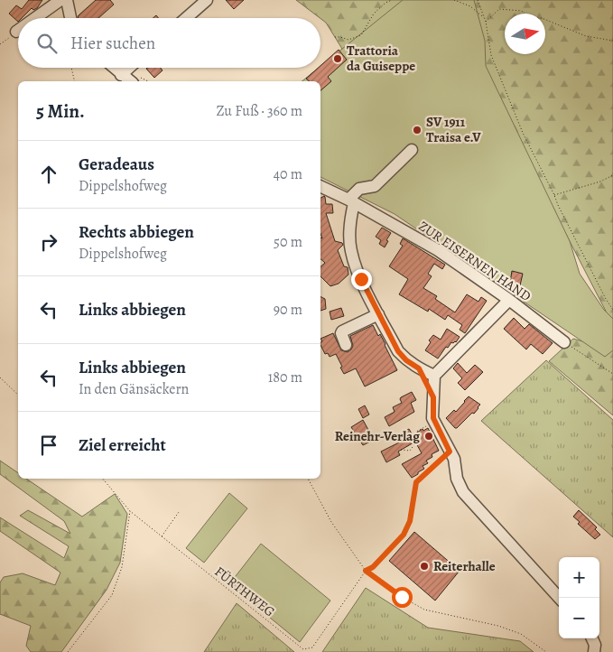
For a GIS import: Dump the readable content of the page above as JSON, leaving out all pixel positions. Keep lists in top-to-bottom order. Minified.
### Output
{"streets":{"street":["ZUR EISERNEN HAND"],"path":["FÜRTHWEG"]},"places":["Trattoria da Guiseppe","SV 1911 Traisa e.V","Reinehr-Verlag","Reiterhalle"],"north":"right","page":{"search":"Hier suchen","heading":["5 Min.","Zu Fuß · 360 m"],"list":[["Geradeaus","Dippelshofweg","40 m"],["Rechts abbiegen","Dippelshofweg","50 m"],["Links abbiegen","90 m"],["Links abbiegen","In den Gänsäckern","180 m"],"Ziel erreicht"],"map_buttons":["+","−"]}}
